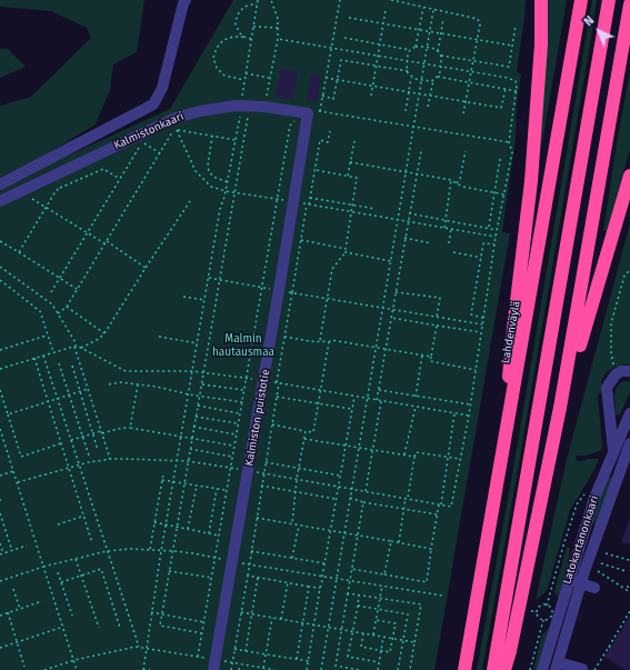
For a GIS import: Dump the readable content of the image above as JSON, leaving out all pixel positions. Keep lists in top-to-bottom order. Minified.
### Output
{"streets":{"highway":["Lahdenväylä"],"street":["Kalmistonkaari","Kalmiston puistotie","Latokartanonkaari"]},"crossings":[["Kalmistonkaari","Kalmiston puistotie"]],"parks":["Malmin hautausmaa"],"north":"top left"}
